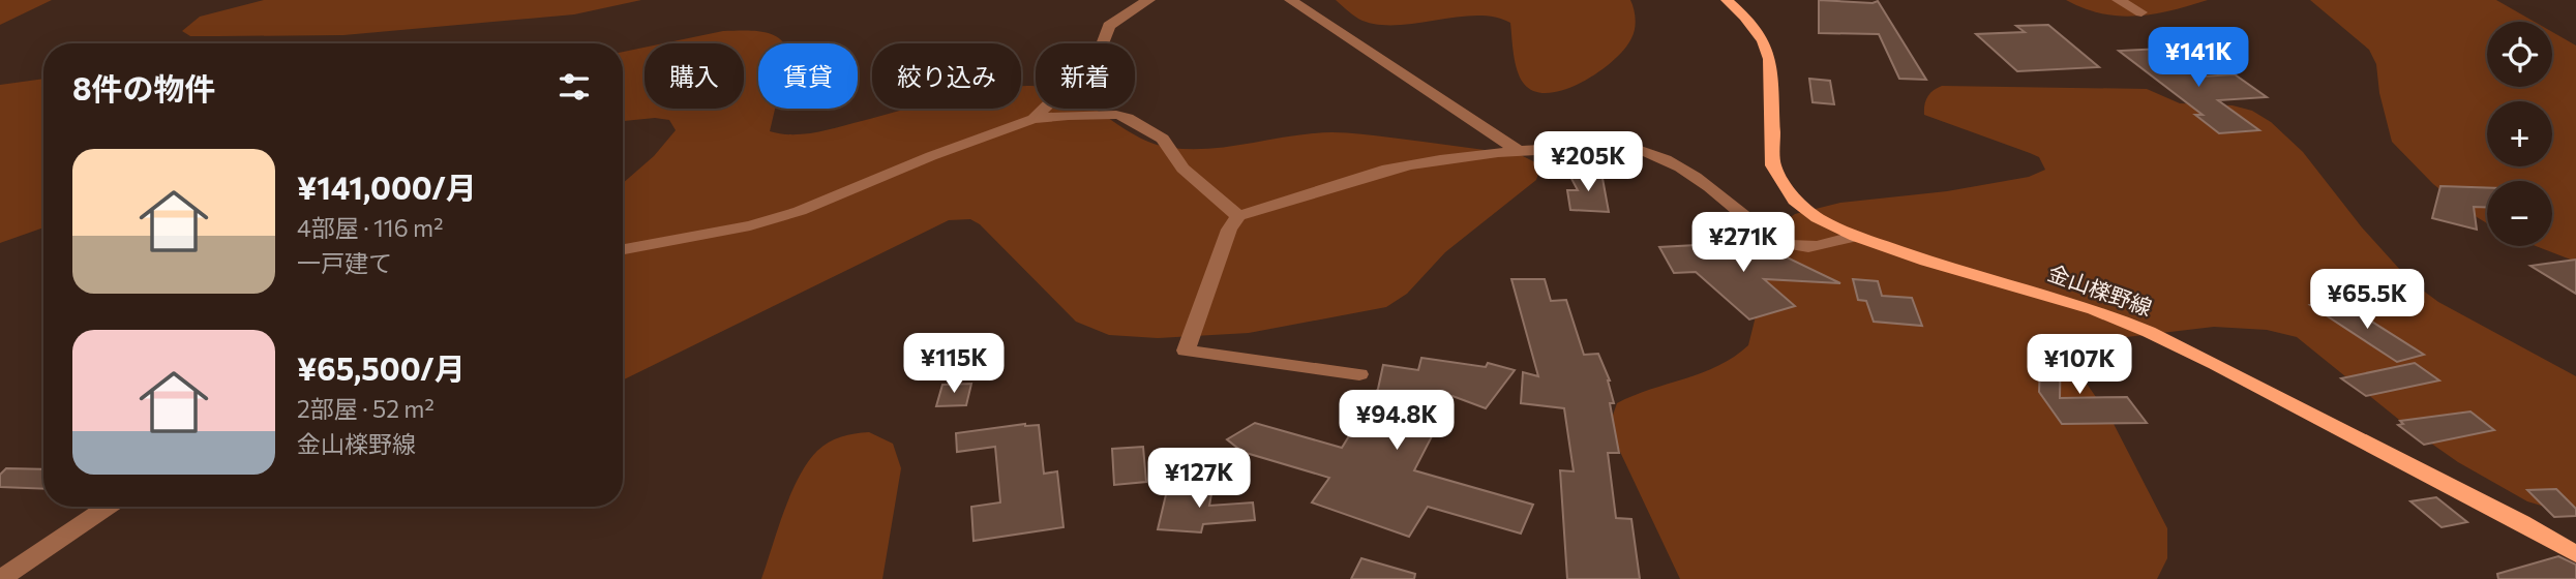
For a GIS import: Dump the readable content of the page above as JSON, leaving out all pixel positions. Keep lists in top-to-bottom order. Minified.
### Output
{"streets":{"main road":["金山檪野線"]},"page":{"map_buttons":["+","−"],"price":["¥141K","¥205K","¥271K","¥65.5K","¥115K","¥107K","¥94.8K","¥127K"],"chip":["購入","賃貸","絞り込み","新着"],"heading":"8件の物件","list":[{"name":"¥141,000/月","note":"4部屋 · 116 m² · 一戸建て"},{"name":"¥65,500/月","note":"2部屋 · 52 m² · 金山檪野線"}]}}
